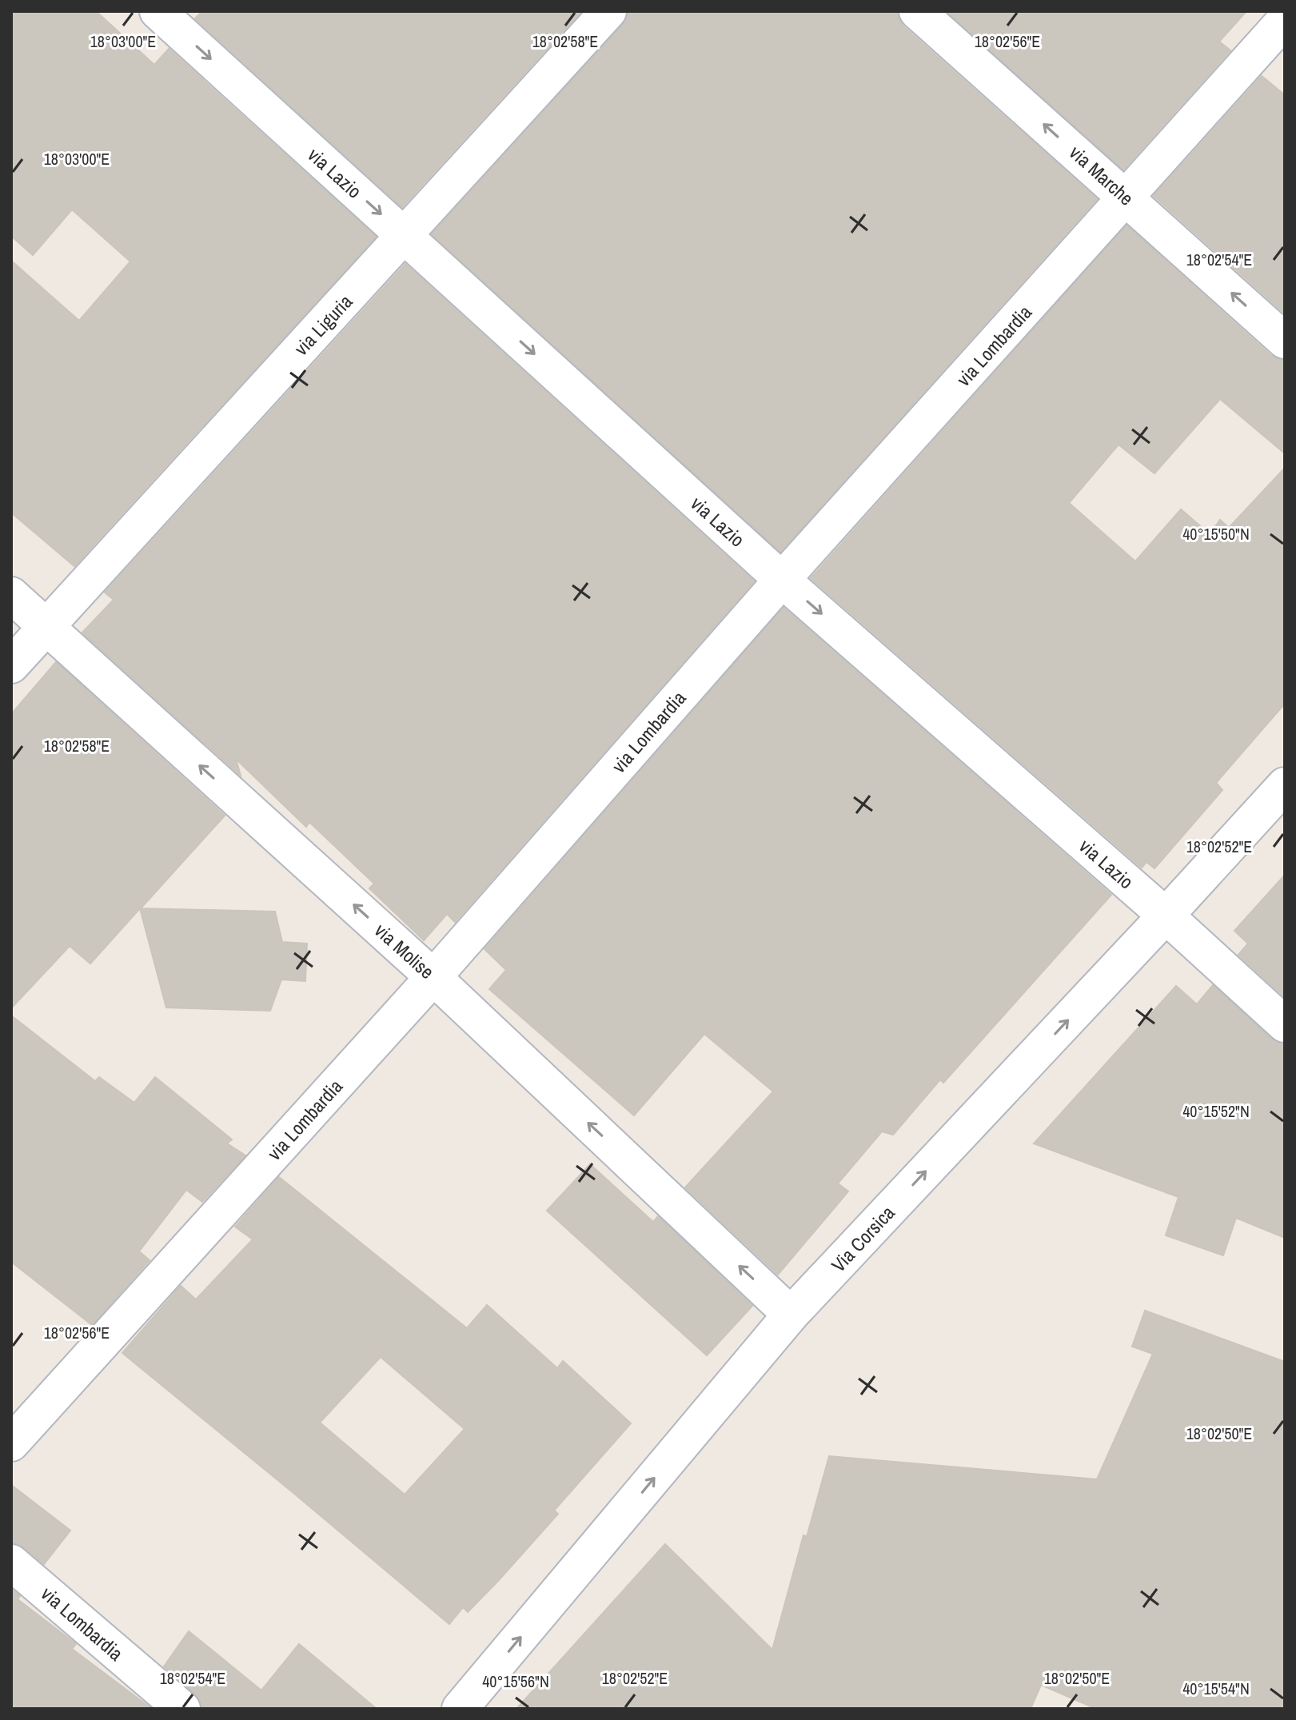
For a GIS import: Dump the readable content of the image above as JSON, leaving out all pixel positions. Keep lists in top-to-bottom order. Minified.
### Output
{"streets":{"street":["via Lazio","via Marche","via Liguria","via Lombardia","via Molise","Via Corsica"]},"crossings":[["via Lazio","via Liguria"],["via Lazio","via Lombardia"],["via Lazio","Via Corsica"],["via Marche","via Lombardia"],["via Liguria","via Molise"],["via Lombardia","via Molise"],["via Molise","Via Corsica"]],"one_way":["via Lazio","via Marche","via Molise","Via Corsica"],"coordinates":["18°03'00\"E","18°02'58\"E","18°02'56\"E","18°02'54\"E","40°15'50\"N","18°02'52\"E","40°15'52\"N","18°02'50\"E","40°15'56\"N","40°15'54\"N"]}
